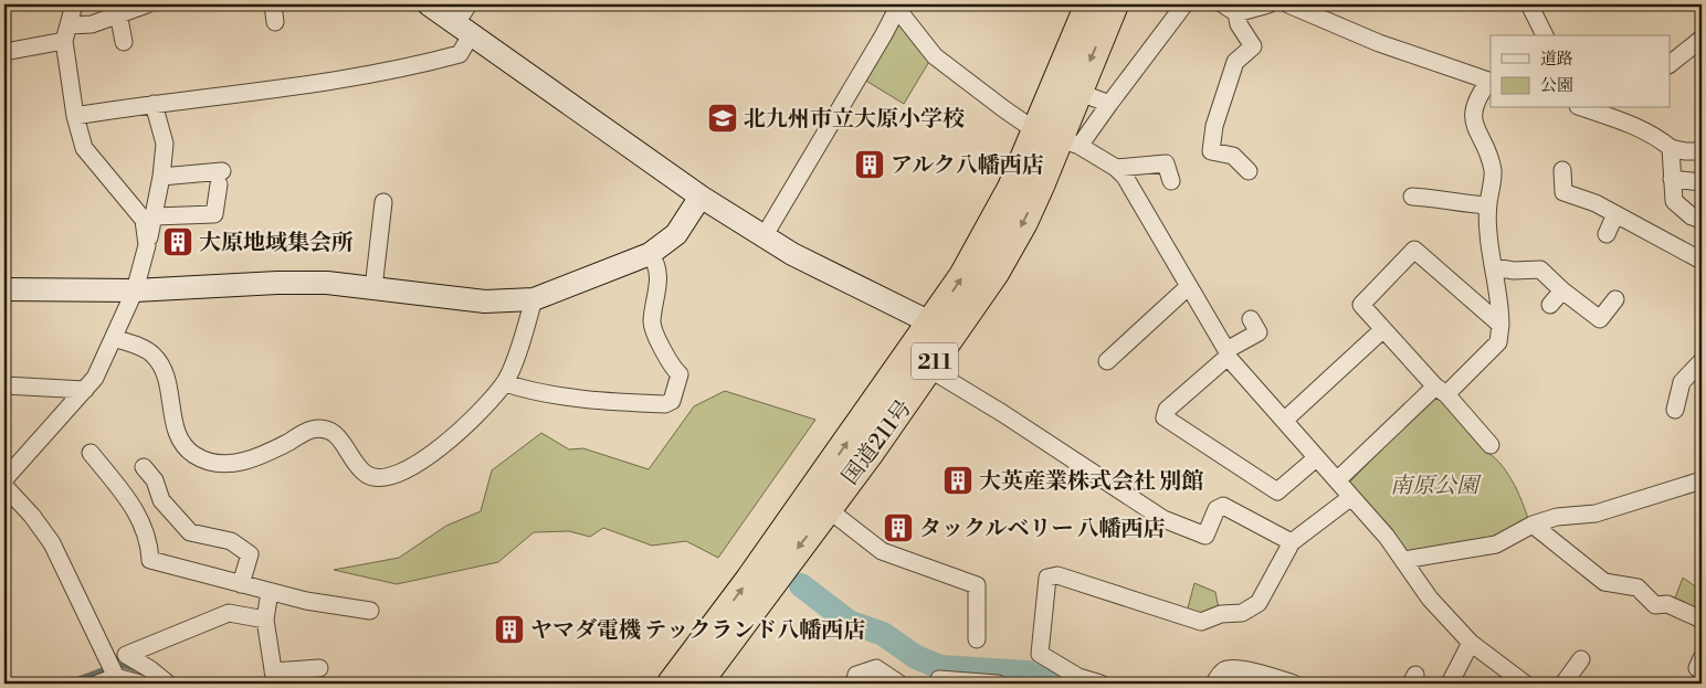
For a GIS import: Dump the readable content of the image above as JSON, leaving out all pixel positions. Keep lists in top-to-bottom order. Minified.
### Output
{"streets":{"highway":["211","国道211号"]},"parks":["南原公園"],"places":{"school or university":["北九州市立大原小学校"],"building":["アルク八幡西店","大原地域集会所","大英産業株式会社 別館","タックルベリー 八幡西店","ヤマダ電機 テックランド八幡西店"]},"legend":["道路","公園"]}
